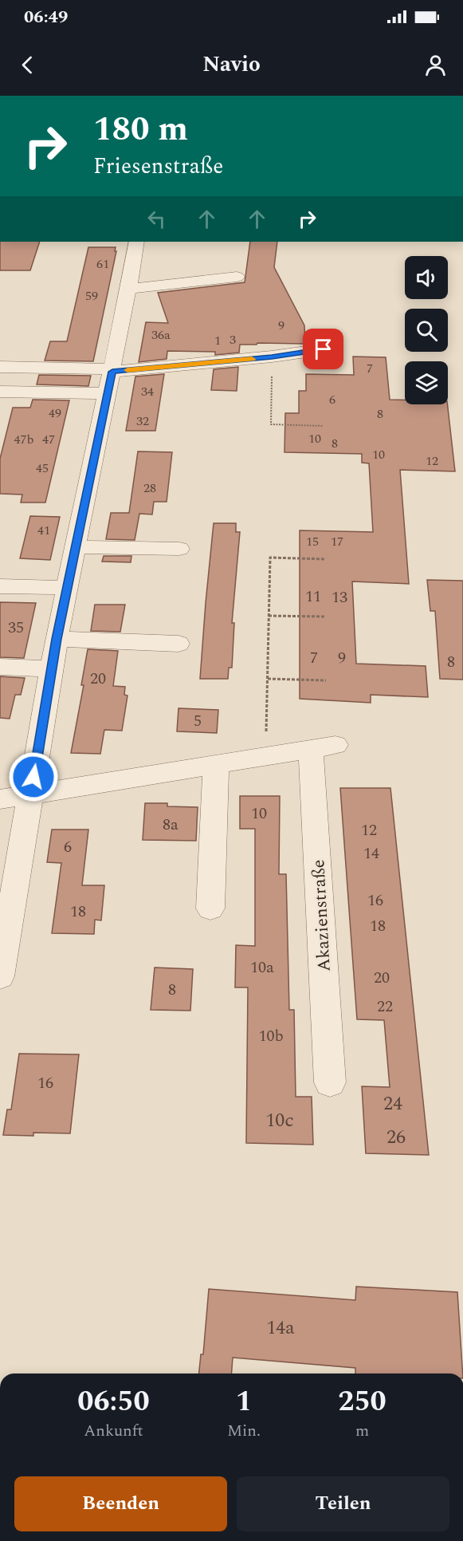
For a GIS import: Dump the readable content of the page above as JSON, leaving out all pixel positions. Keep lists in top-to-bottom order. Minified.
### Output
{"streets":{"street":["Akazienstraße"]},"house_numbers":["61","59","9","36a","3","1","7","34","6","49","8","32","10","47b","47","8","10","12","45","28","41","15","17","11","13","35","7","9","8","20","5","10","8a","12","6","14","16","18","18","10a","20","8","22","10b","16","24","10c","26","14a"],"page":{"status":"06:49","header":"Navio","turn":["180 m","Friesenstraße"],"eta":["06:50","Ankunft","1","Min.","250","m"],"buttons":["Beenden","Teilen"]}}
